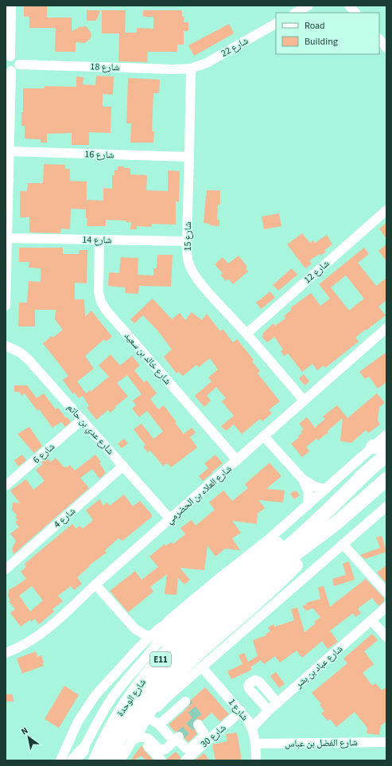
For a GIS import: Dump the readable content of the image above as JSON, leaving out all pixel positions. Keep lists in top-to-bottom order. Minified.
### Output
{"streets":{"highway":["E11","شارع الوحدة"],"street":["شارع 22","شارع 18","شارع 16","شارع 15","شارع 14","شارع 12","شارع خالد بن سعيد","شارع عدي بن حاتم","شارع 6","شارع العلاء بن الحضرمي","شارع 4","شارع عباد بن بشر","شارع 1","شارع 30","شارع الفضل بن عباس"]},"crossings":[["شارع 22","شارع 18"],["شارع 22","شارع 15"],["شارع 18","شارع 15"],["شارع 16","شارع 15"],["شارع 15","شارع 14"],["شارع 15","شارع 12"],["شارع 15","شارع العلاء بن الحضرمي"],["شارع 14","شارع خالد بن سعيد"],["شارع خالد بن سعيد","شارع العلاء بن الحضرمي"],["شارع عدي بن حاتم","شارع 6"],["شارع عدي بن حاتم","شارع العلاء بن الحضرمي"],["شارع عدي بن حاتم","شارع 4"],["E11","شارع الوحدة"],["شارع عباد بن بشر","شارع 1"],["شارع 1","شارع 30"],["شارع 1","شارع الفضل بن عباس"]],"legend":["Road","Building"],"north":"top left"}
